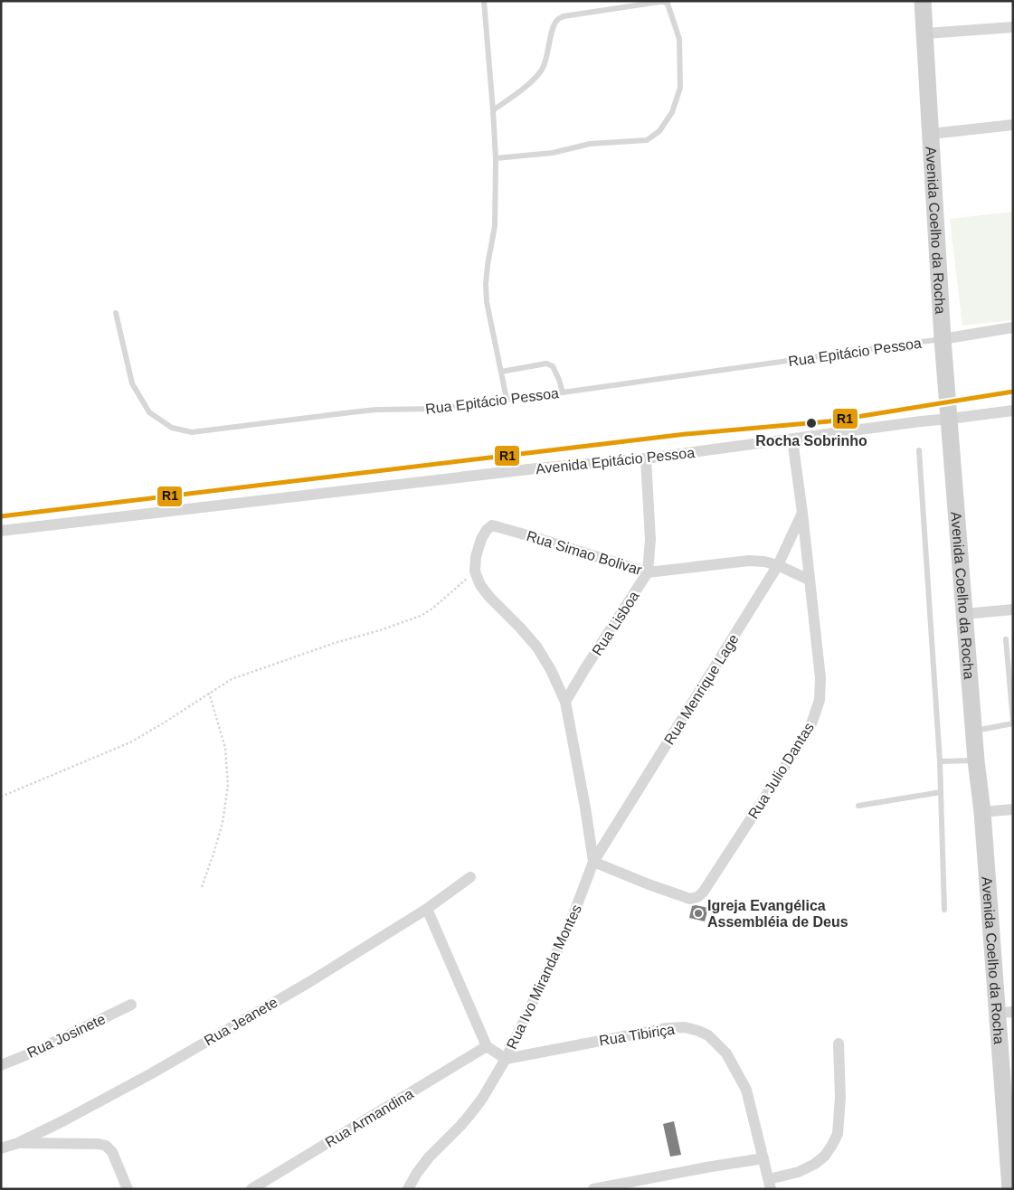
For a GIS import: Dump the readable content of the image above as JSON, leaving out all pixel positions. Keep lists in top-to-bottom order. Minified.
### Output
{"streets":{"main road":["Avenida Coelho da Rocha"],"street":["Avenida Epitácio Pessoa","Rua Simao Bolivar","Rua Lisboa","Rua Menrique Lage","Rua Julio Dantas","Rua Ivo Miranda Montes","Rua Jeanete","Rua Tibiriça","Rua Josinete","Rua Armandina"],"lane":["Rua Epitácio Pessoa"]},"crossings":[["Avenida Coelho da Rocha","Rua Epitácio Pessoa"],["Avenida Coelho da Rocha","Avenida Epitácio Pessoa"],["Avenida Epitácio Pessoa","Rua Lisboa"],["Avenida Epitácio Pessoa","Rua Julio Dantas"],["Rua Simao Bolivar","Rua Lisboa"],["Rua Simao Bolivar","Rua Menrique Lage"],["Rua Simao Bolivar","Rua Julio Dantas"],["Rua Simao Bolivar","Rua Ivo Miranda Montes"],["Rua Lisboa","Rua Ivo Miranda Montes"],["Rua Menrique Lage","Rua Julio Dantas"],["Rua Menrique Lage","Rua Ivo Miranda Montes"],["Rua Julio Dantas","Rua Ivo Miranda Montes"],["Rua Ivo Miranda Montes","Rua Tibiriça"]],"places":["Rocha Sobrinho","Igreja Evangélica Assembléia de Deus"],"lines":["transit line R1"]}
